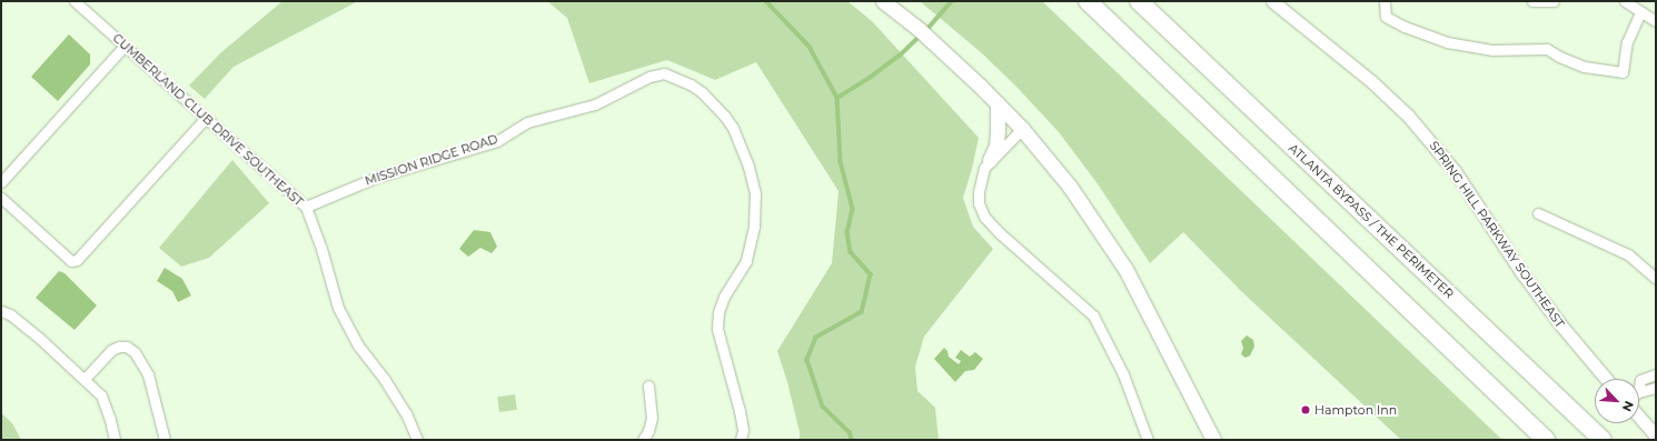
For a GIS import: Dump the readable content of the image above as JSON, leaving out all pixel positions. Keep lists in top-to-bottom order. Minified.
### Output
{"streets":{"highway":["ATLANTA BYPASS / THE PERIMETER"],"street":["CUMBERLAND CLUB DRIVE SOUTHEAST","MISSION RIDGE ROAD","SPRING HILL PARKWAY SOUTHEAST"]},"crossings":[["CUMBERLAND CLUB DRIVE SOUTHEAST","MISSION RIDGE ROAD"]],"places":["Hampton Inn"],"north":"bottom right"}
